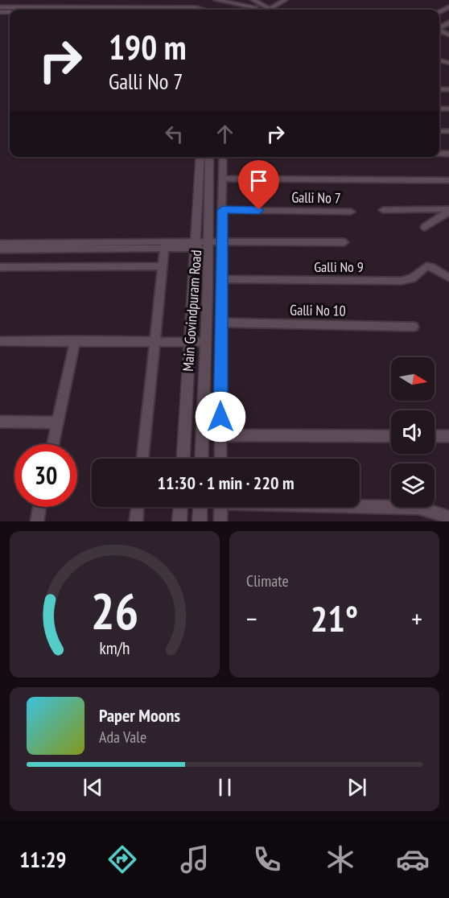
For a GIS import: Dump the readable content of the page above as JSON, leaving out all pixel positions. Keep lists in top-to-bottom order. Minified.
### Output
{"streets":{"street":["Galli No 7","Galli No 9","Main Govindpuram Road","Galli No 10"]},"north":"right","page":{"turn":["190 m","Galli No 7"],"limit":"30","trip":"11:30 · 1 min · 220 m","tile":"Climate","heat":["−","21°","+"],"song":["Paper Moons","Ada Vale"],"tabs":"11:29","gauge":["26","km/h"]}}
